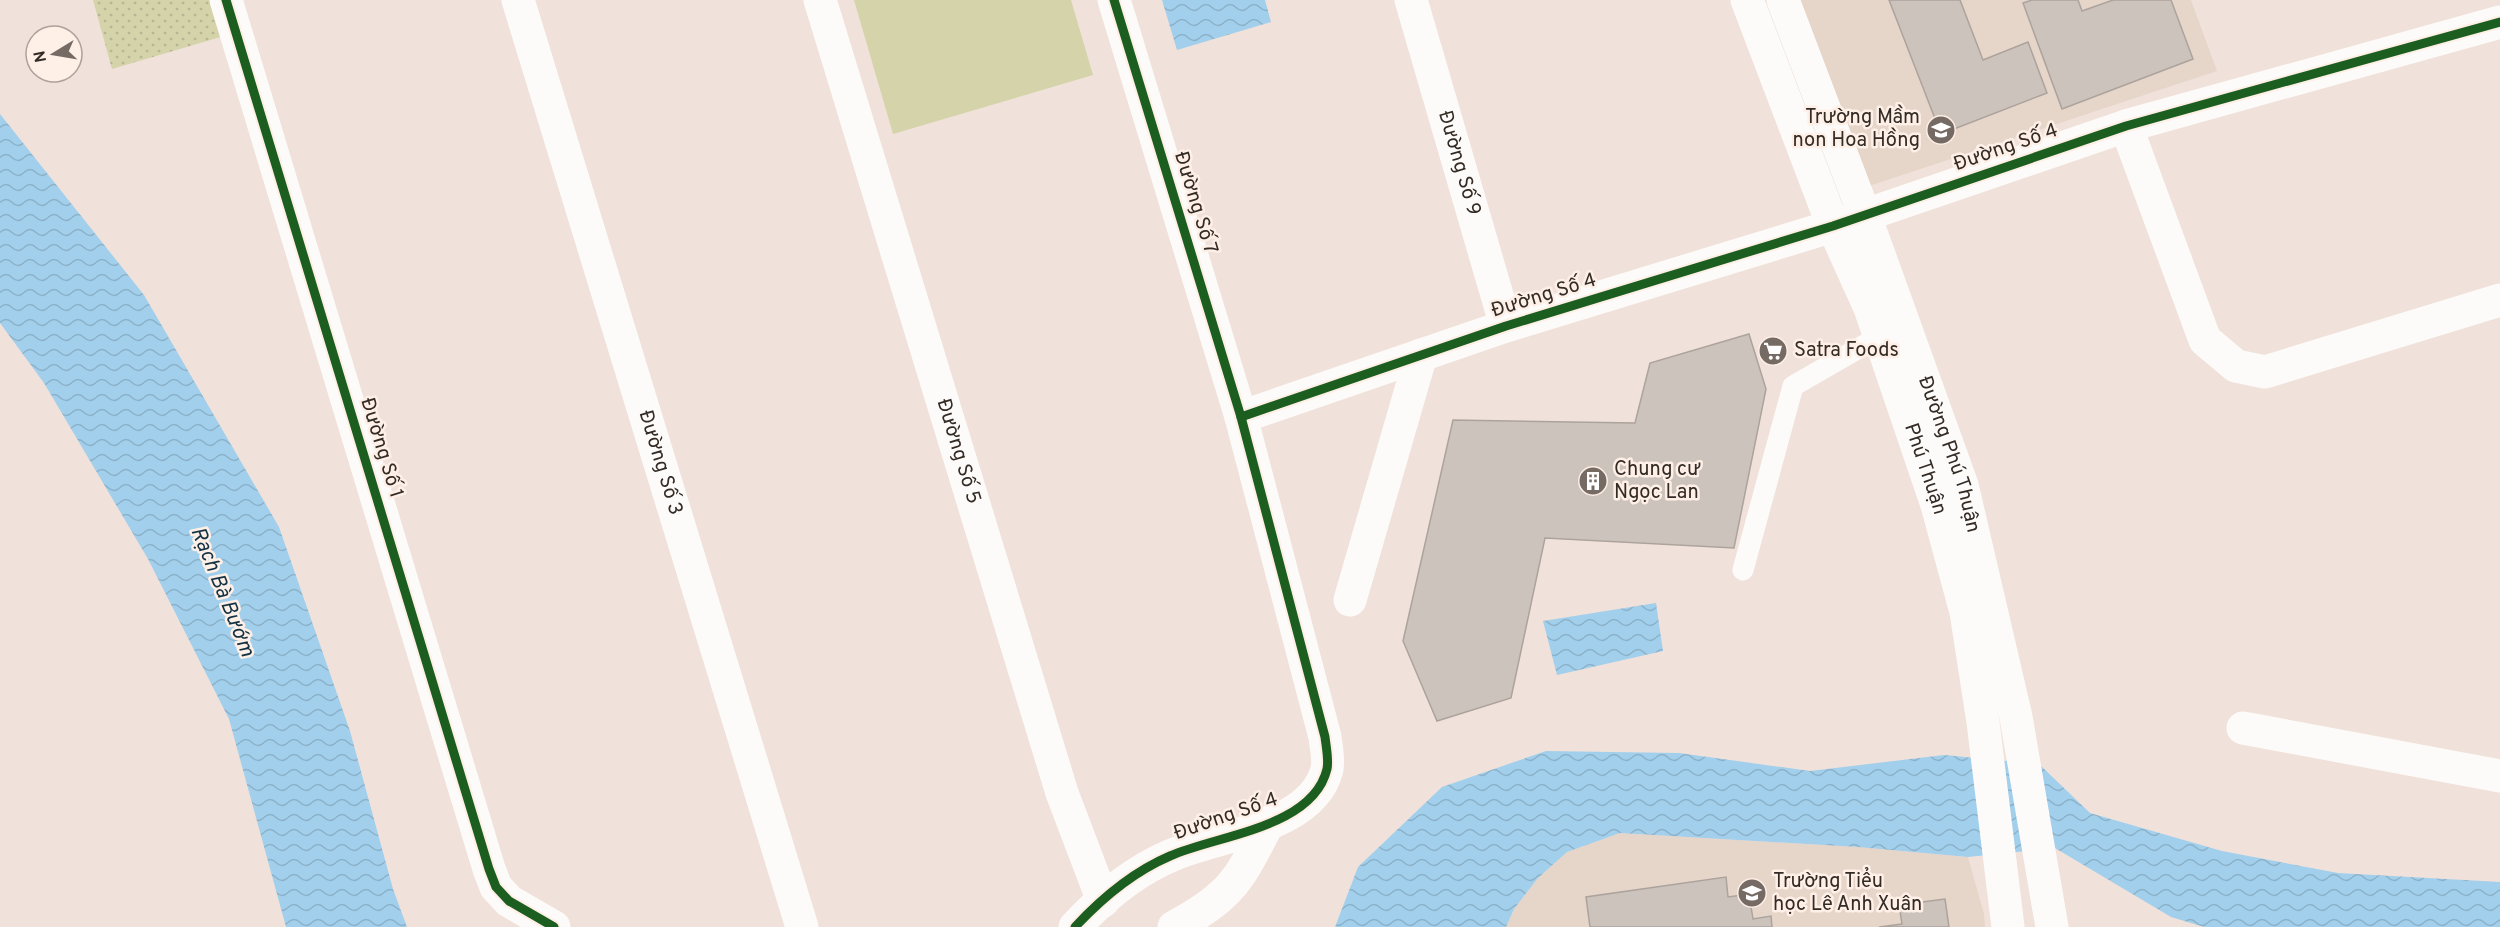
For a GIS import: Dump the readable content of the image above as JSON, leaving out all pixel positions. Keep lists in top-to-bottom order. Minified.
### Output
{"streets":{"street":["Đường Số 4","Đường Số 9","Đường Số 7","Đường Số 1","Đường Số 5","Đường Phú Thuận","Đường Số 3","Phú Thuận"]},"crossings":[["Đường Số 4","Đường Số 9"],["Đường Số 4","Đường Số 7"],["Đường Số 4","Đường Số 5"],["Đường Số 4","Đường Phú Thuận"],["Đường Số 4","Phú Thuận"]],"water":["Rạch Bà Bướm"],"places":{"school or university":["Trường Mầm non Hoa Hồng","Trường Tiểu học Lê Anh Xuân"],"supermarket":["Satra Foods"],"building":["Chung cư Ngọc Lan"]},"north":"left"}
